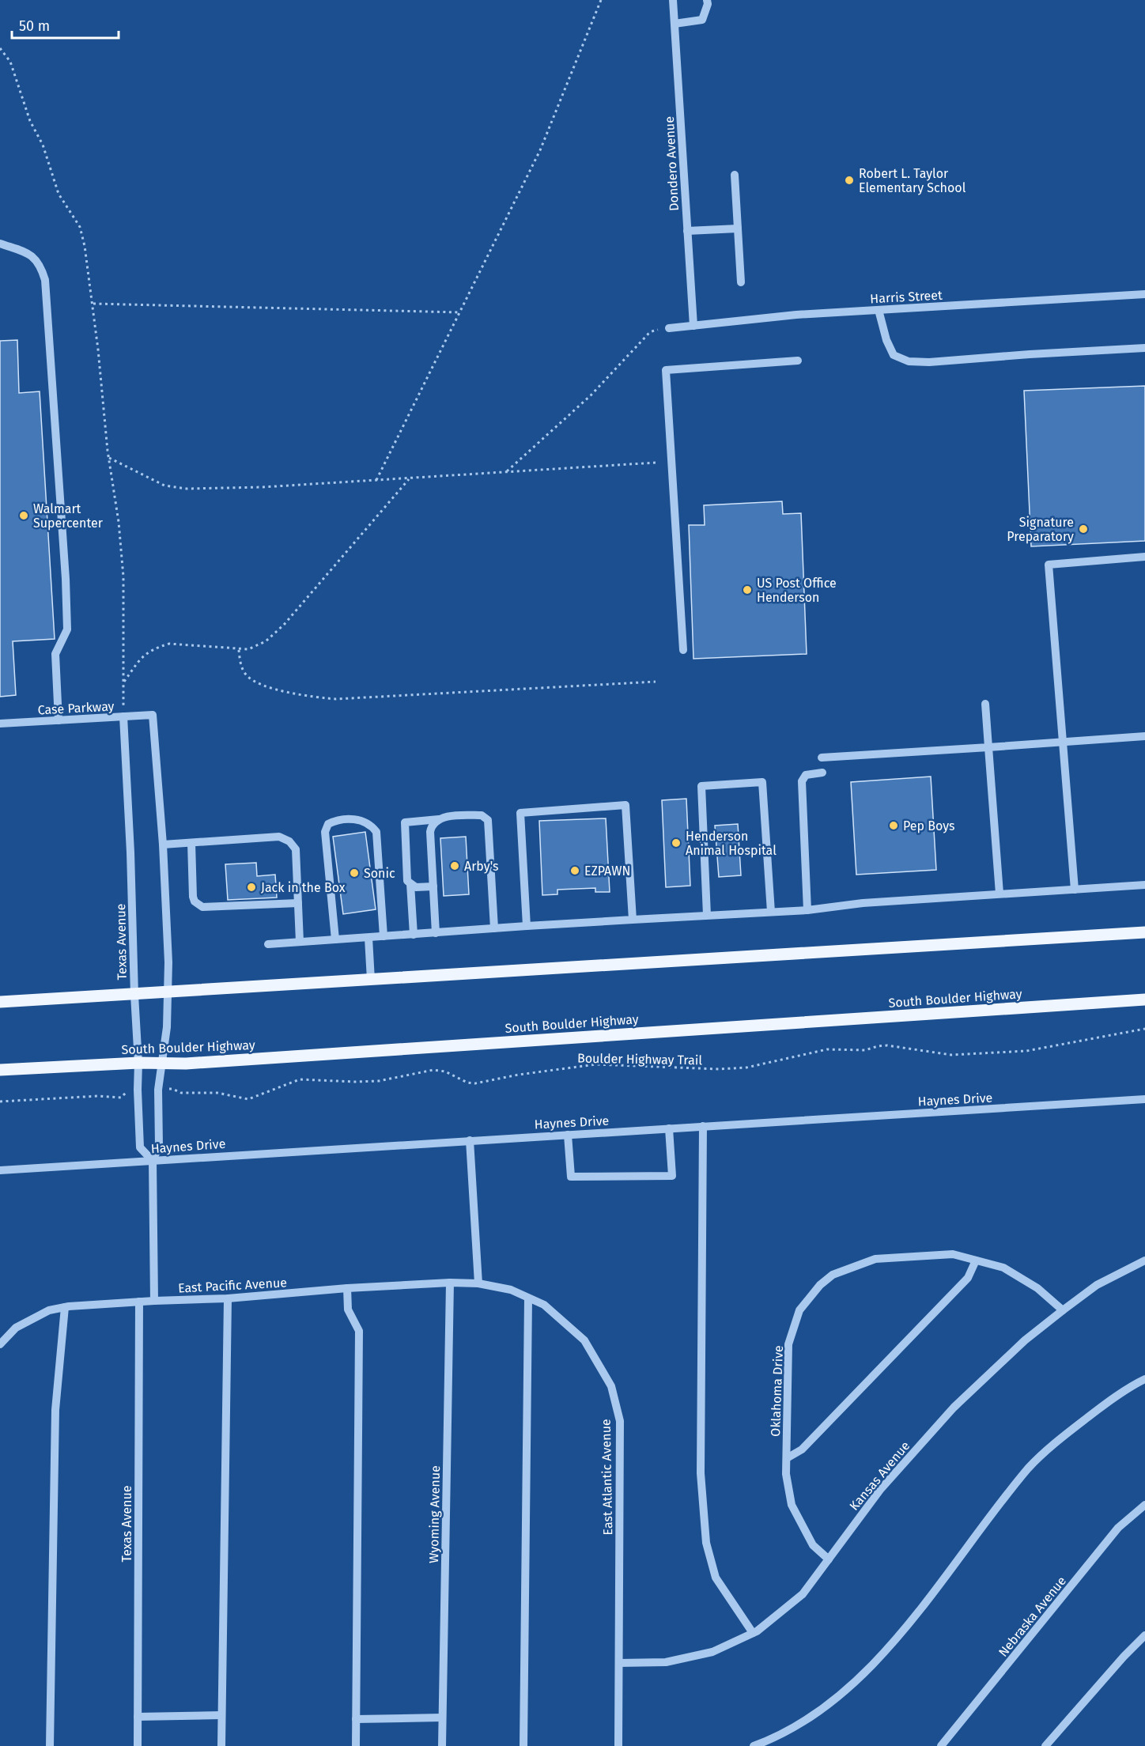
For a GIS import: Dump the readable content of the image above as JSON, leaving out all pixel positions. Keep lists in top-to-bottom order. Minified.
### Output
{"streets":{"main road":["South Boulder Highway"],"street":["Dondero Avenue","Harris Street","Case Parkway","Texas Avenue","Haynes Drive","East Pacific Avenue","Oklahoma Drive","Kansas Avenue","East Atlantic Avenue","Wyoming Avenue","Nebraska Avenue"],"path":["Boulder Highway Trail"]},"crossings":[["Dondero Avenue","Harris Street"],["Case Parkway","Texas Avenue"],["Texas Avenue","South Boulder Highway"],["Texas Avenue","Haynes Drive"],["Texas Avenue","East Pacific Avenue"],["East Pacific Avenue","East Atlantic Avenue"],["East Pacific Avenue","Wyoming Avenue"],["Oklahoma Drive","Kansas Avenue"],["Kansas Avenue","East Atlantic Avenue"]],"places":["Robert L. Taylor Elementary School","Walmart Supercenter","Signature Preparatory","US Post Office Henderson","Pep Boys","Henderson Animal Hospital","Arby's","EZPAWN","Sonic","Jack in the Box"],"scale_bar":"50 m"}
